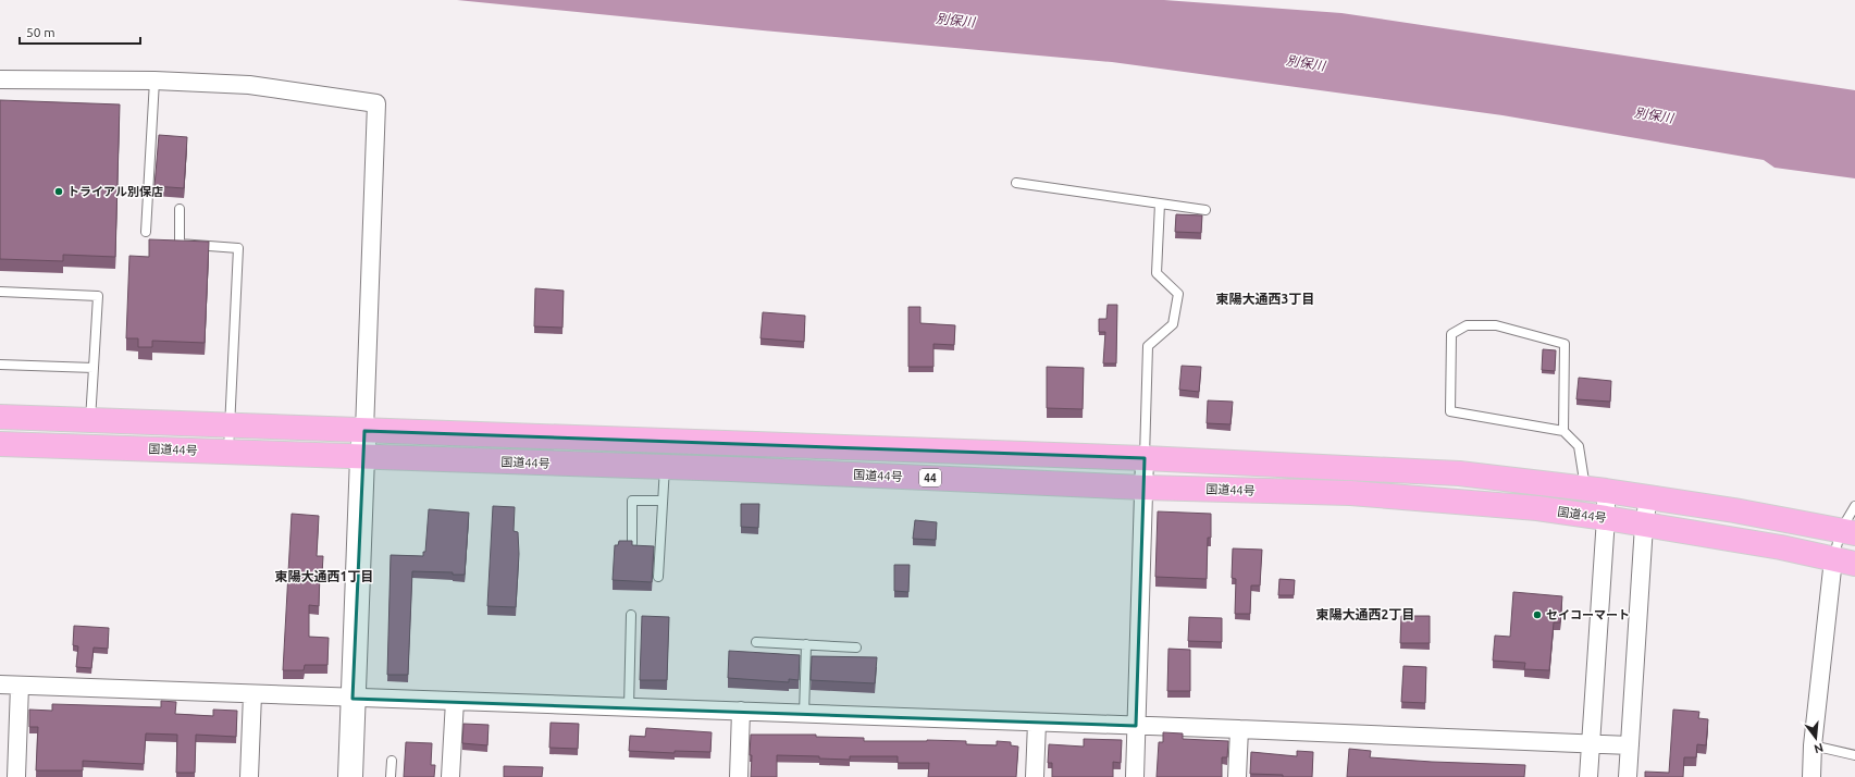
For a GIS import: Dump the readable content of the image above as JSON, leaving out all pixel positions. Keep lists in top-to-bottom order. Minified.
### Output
{"streets":{"highway":["国道44号","44"]},"districts":["東陽大通西3丁目","東陽大通西1丁目","東陽大通西2丁目"],"water":["別保川"],"places":["トライアル別保店","セイコーマート"],"scale_bar":"50 m","north":"bottom"}
